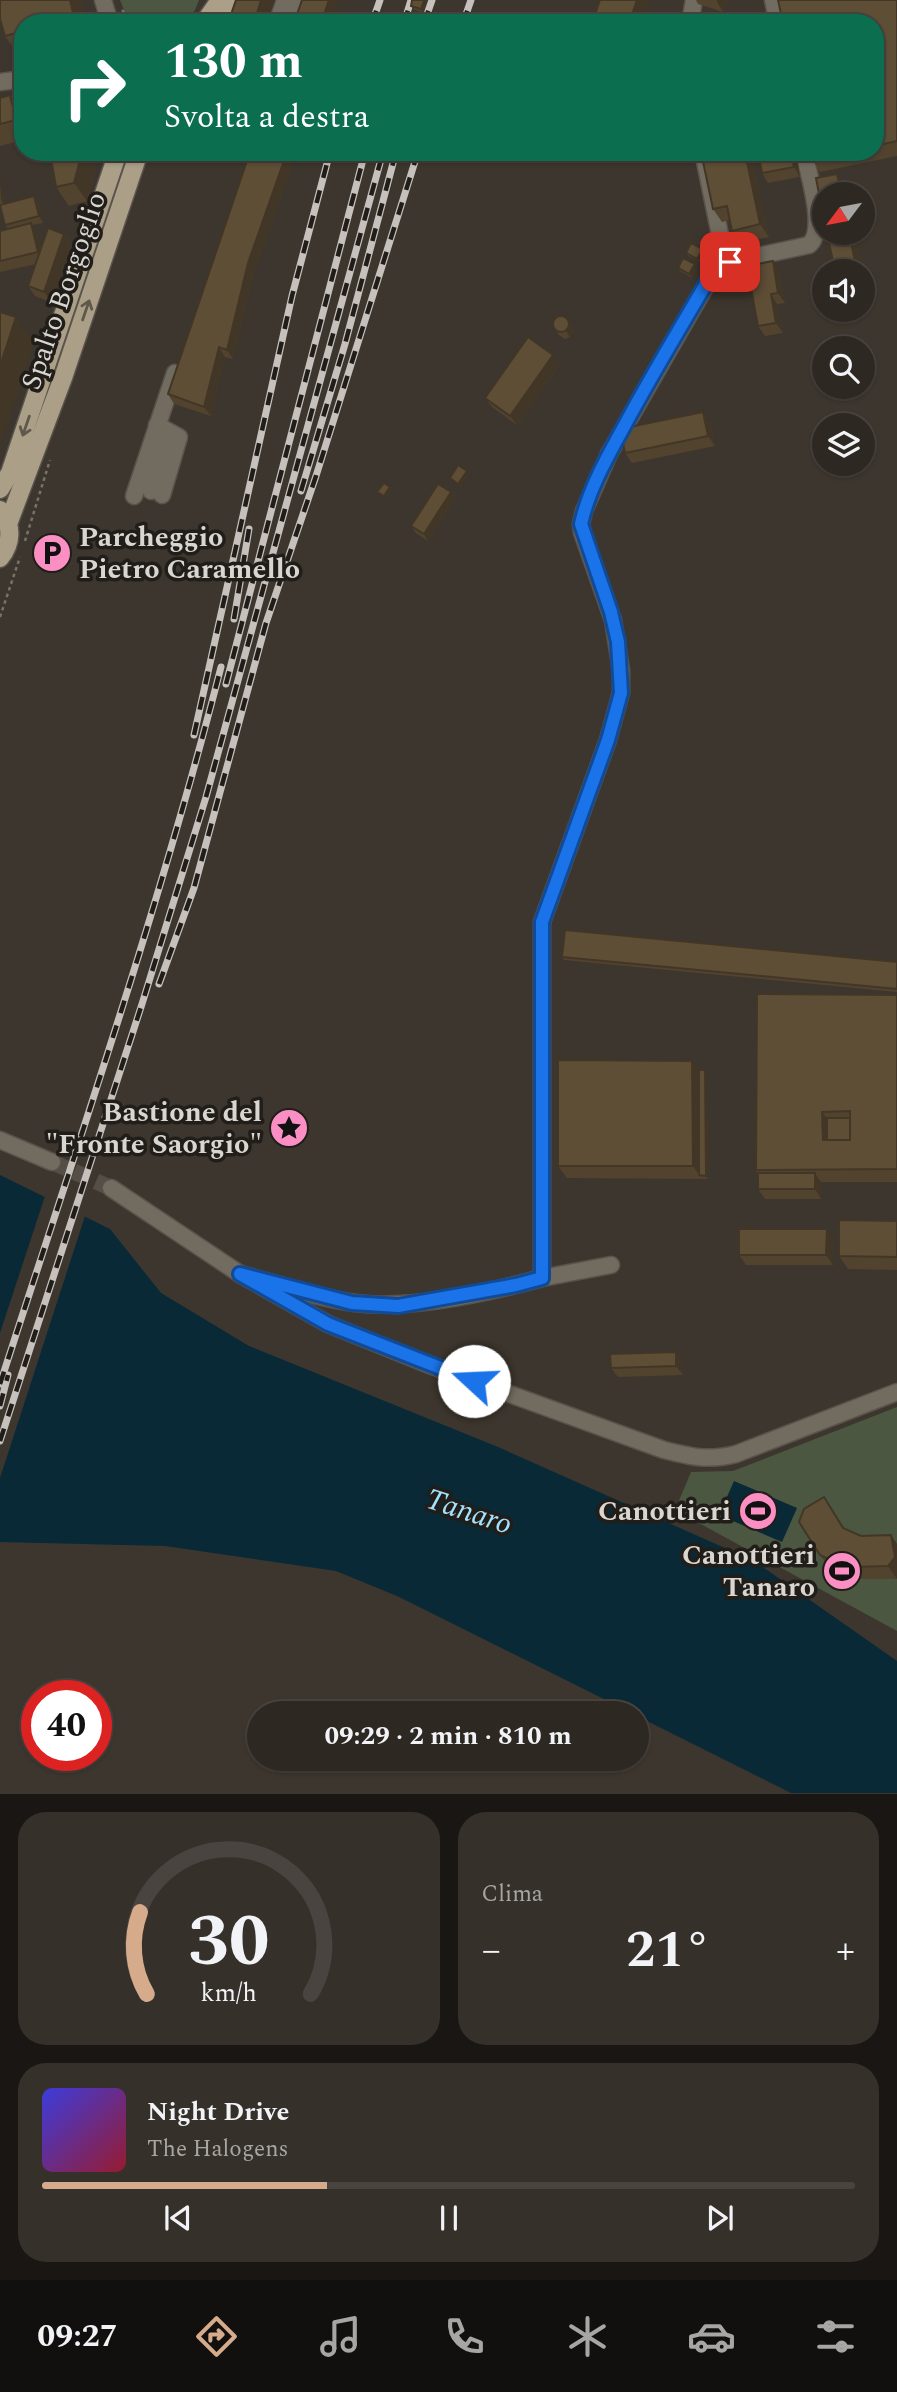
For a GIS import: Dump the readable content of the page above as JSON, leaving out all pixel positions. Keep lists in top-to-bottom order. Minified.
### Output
{"streets":{"main road":["Spalto Borgoglio"]},"water":["Tanaro"],"places":{"parking":["Parcheggio Pietro Caramello"],"place":["Bastione del \"Fronte Saorgio\""],"sports":["Canottieri","Canottieri Tanaro"]},"north":"bottom left","page":{"turn":["130 m","Svolta a destra"],"limit":"40","trip":"09:29 · 2 min · 810 m","tile":"Clima","heat":["−","21°","+"],"song":["Night Drive","The Halogens"],"tabs":"09:27","gauge":["30","km/h"]}}
